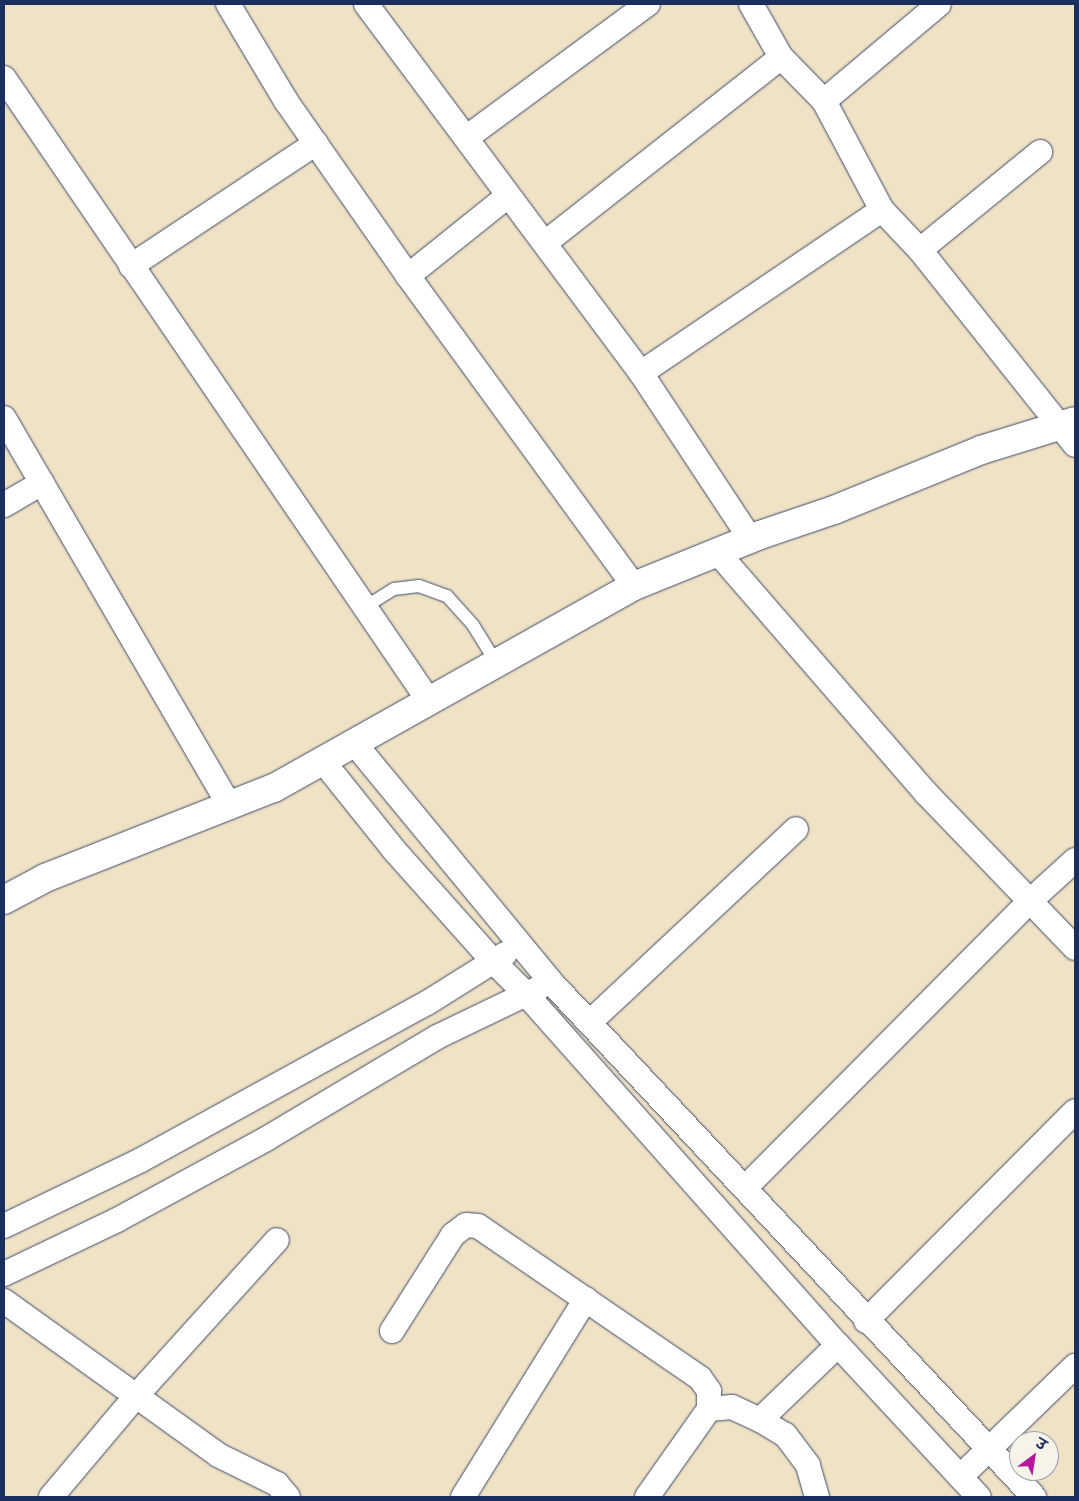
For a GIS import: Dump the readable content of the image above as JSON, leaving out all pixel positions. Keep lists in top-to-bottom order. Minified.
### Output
{"north":"top right"}
